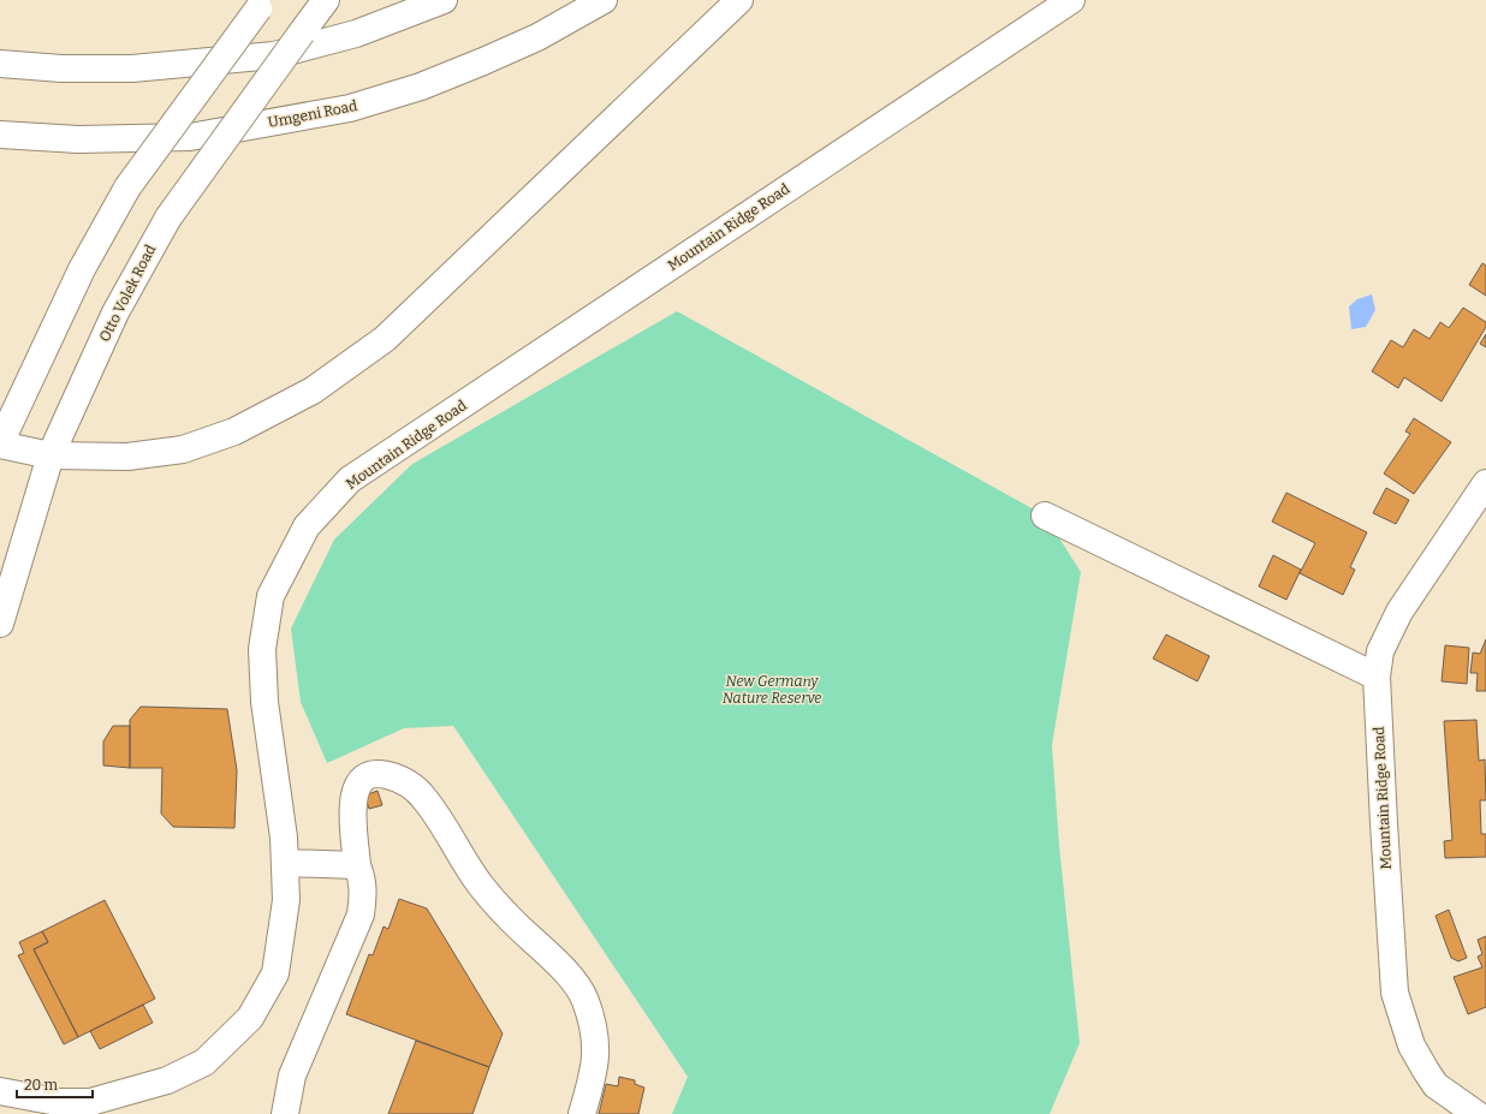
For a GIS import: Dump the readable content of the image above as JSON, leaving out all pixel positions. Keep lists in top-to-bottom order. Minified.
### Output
{"streets":{"main road":["Umgeni Road","Mountain Ridge Road","Otto Volek Road"]},"parks":["New Germany Nature Reserve"],"scale_bar":"20 m"}
